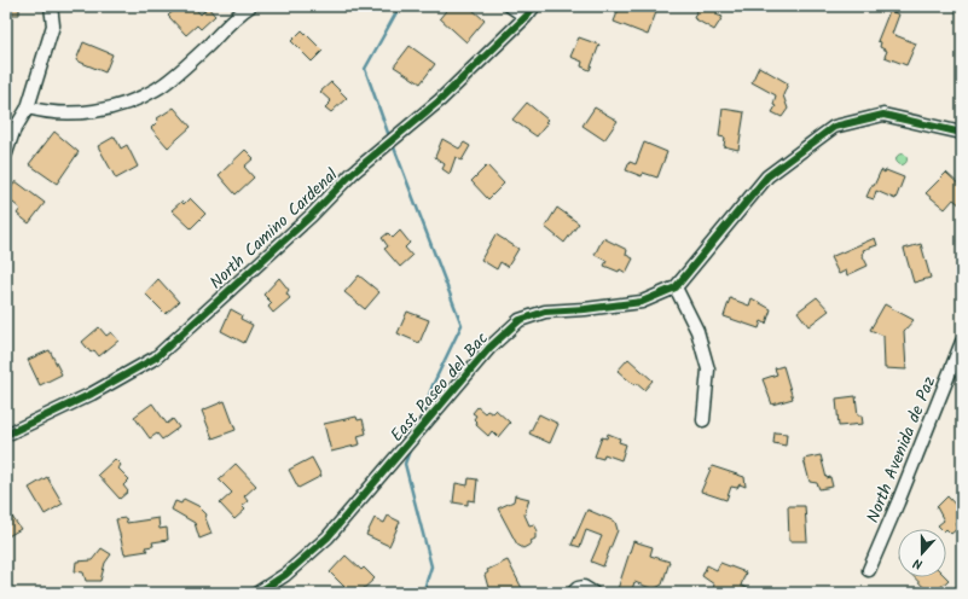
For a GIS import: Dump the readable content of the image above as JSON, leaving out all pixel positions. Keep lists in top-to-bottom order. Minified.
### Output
{"streets":{"street":["North Camino Cardenal","East Paseo del Bac","North Avenida de Paz"]},"north":"bottom"}
